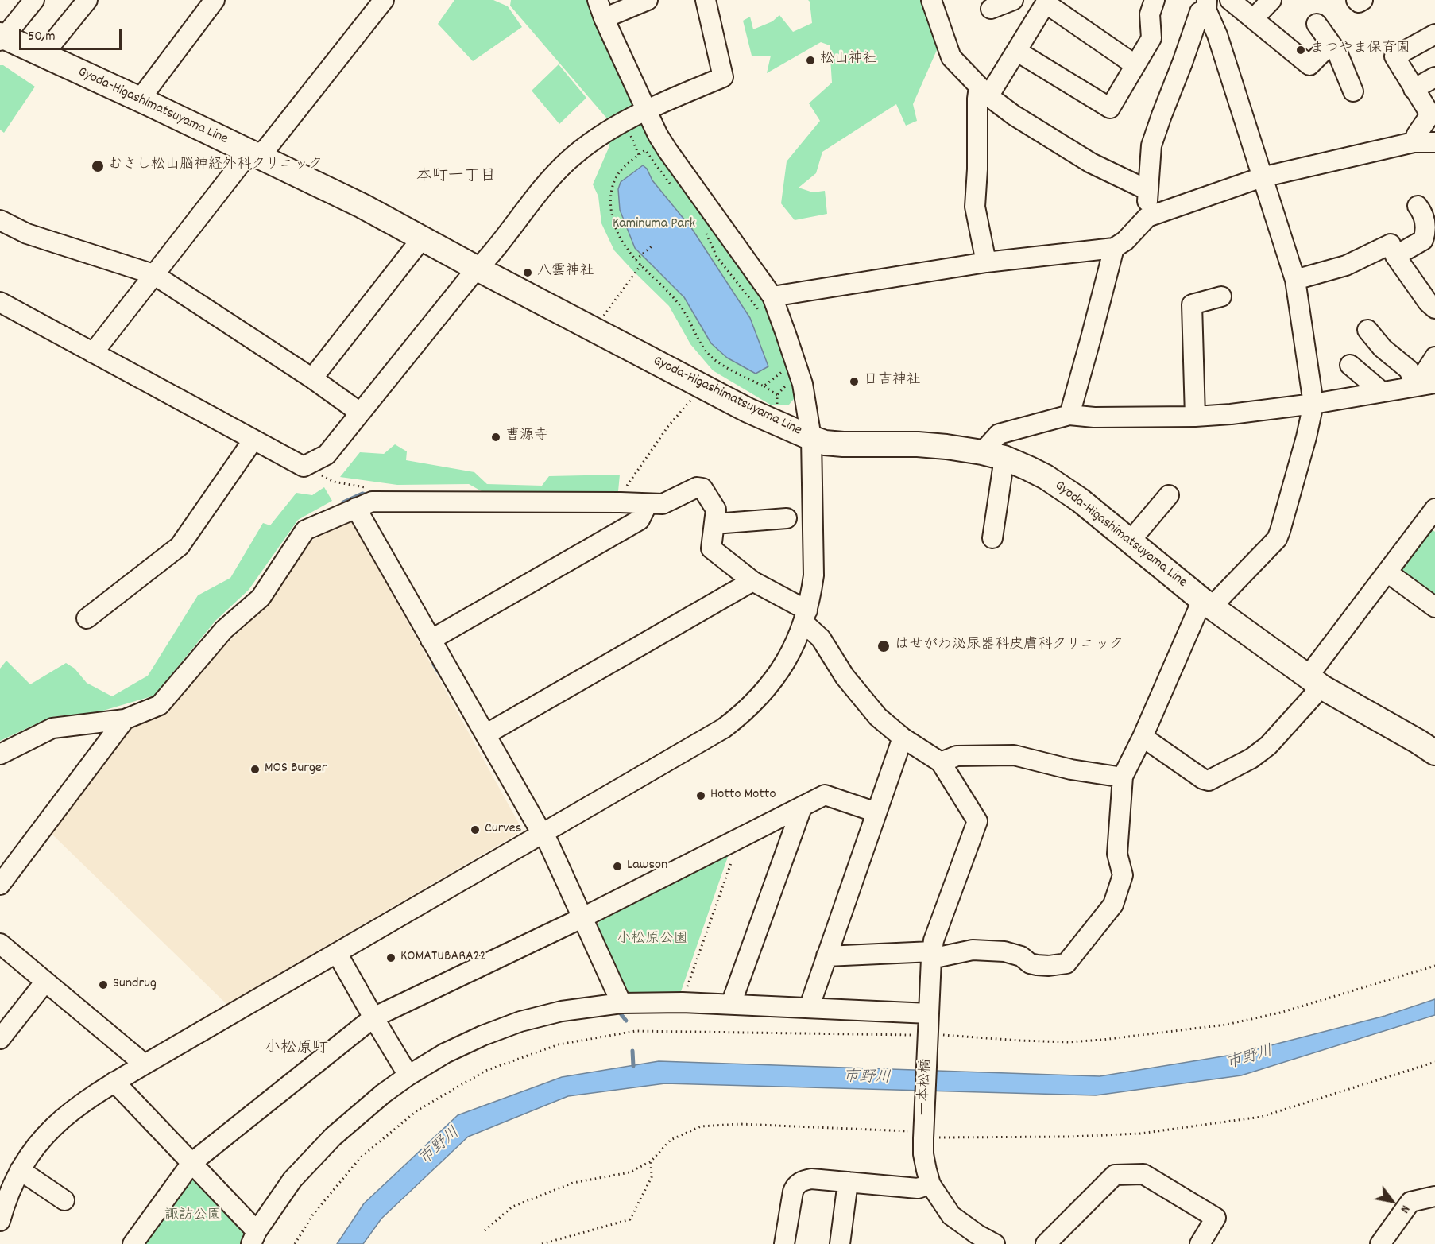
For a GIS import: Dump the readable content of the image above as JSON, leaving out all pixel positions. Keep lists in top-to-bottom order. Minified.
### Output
{"streets":{"main road":["Gyoda-Higashimatsuyama Line"],"street":["一本松橋"]},"districts":["本町一丁目","小松原町"],"water":["市野川"],"parks":["Kaminuma Park","小松原公園","諏訪公園"],"places":["まつやま保育園","松山神社","むさし松山脳神経外科クリニック","八雲神社","日吉神社","曹源寺","はせがわ泌尿器科皮膚科クリニック","MOS Burger","Hotto Motto","Curves","Lawson","KOMATUBARA22","Sundrug"],"scale_bar":"50 m","north":"bottom right"}
